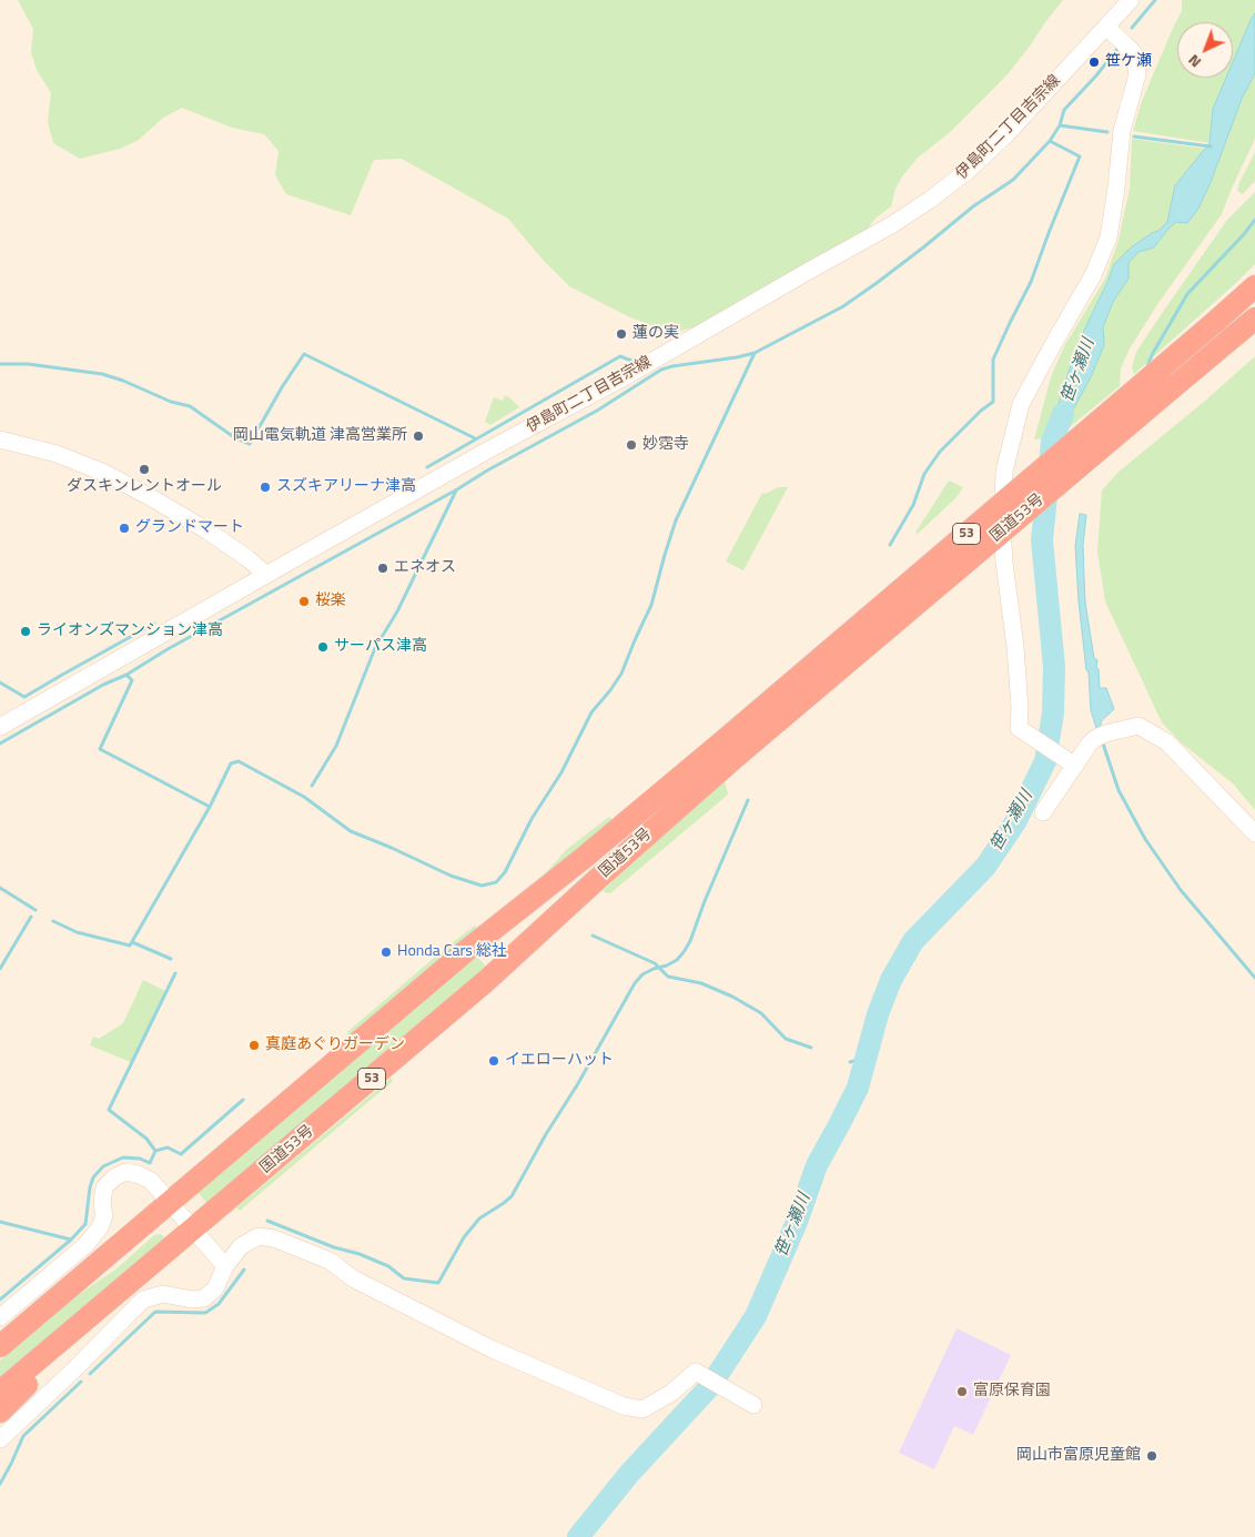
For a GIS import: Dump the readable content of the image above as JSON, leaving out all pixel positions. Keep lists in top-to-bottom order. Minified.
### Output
{"streets":{"highway":["国道53号","53"],"street":["伊島町二丁目吉宗線"]},"water":["笹ヶ瀬川"],"places":["笹ケ瀬","蓮の実","岡山電気軌道 津高営業所","妙霑寺","ダスキンレントオール","スズキアリーナ津高","グランドマート","エネオス","桜楽","ライオンズマンション津高","サーパス津高","Honda Cars 総社","真庭あぐりガーデン","イエローハット","富原保育園","岡山市富原児童館"],"north":"bottom left"}
